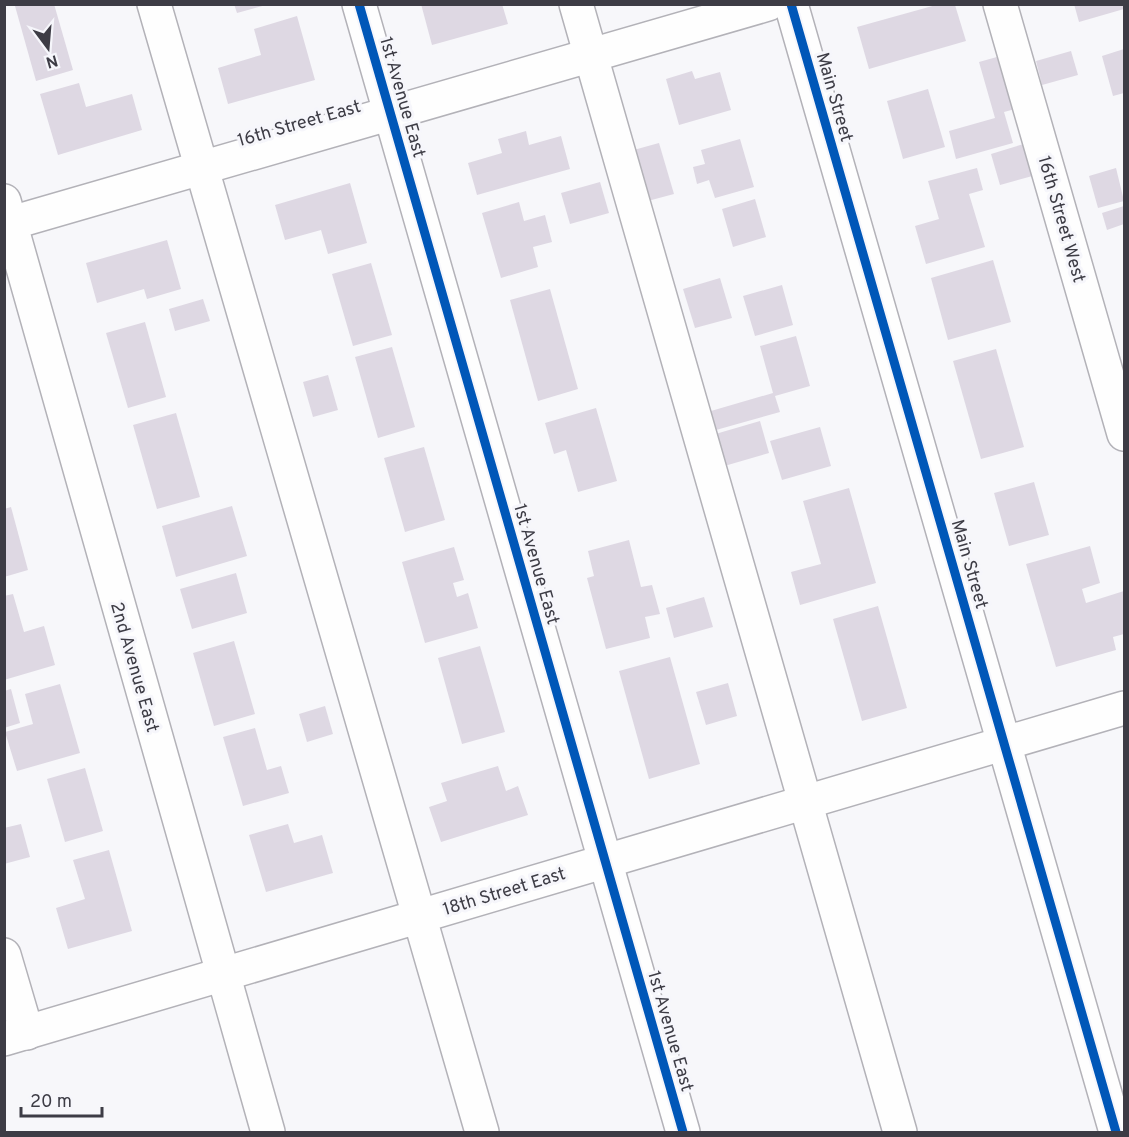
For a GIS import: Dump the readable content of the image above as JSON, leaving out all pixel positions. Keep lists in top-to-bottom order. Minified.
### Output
{"streets":{"street":["1st Avenue East","Main Street","16th Street East","16th Street West","2nd Avenue East","18th Street East"]},"crossings":[["1st Avenue East","16th Street East"],["1st Avenue East","18th Street East"],["Main Street","18th Street East"],["16th Street East","2nd Avenue East"],["2nd Avenue East","18th Street East"]],"scale_bar":"20 m","north":"bottom"}
